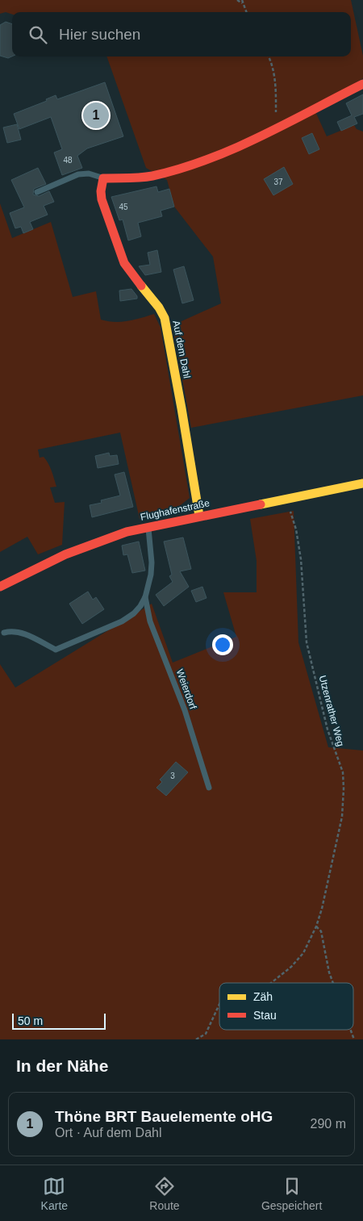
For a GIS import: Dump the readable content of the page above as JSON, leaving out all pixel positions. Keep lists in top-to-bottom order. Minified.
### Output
{"streets":{"street":["Auf dem Dahl","Flughafenstraße"],"lane":["Weierdorf"],"path":["Utzenrather Weg"]},"crossings":[["Auf dem Dahl","Flughafenstraße"],["Flughafenstraße","Weierdorf"],["Flughafenstraße","Utzenrather Weg"]],"house_numbers":["48","37","45","3"],"legend":["Zäh","Stau"],"scale_bar":"50 m","page":{"search":"Hier suchen","pins":"1","scale":"50 m","heading":"In der Nähe","list":[{"mark":"1","name":"Thöne BRT Bauelemente oHG","note":"Ort · Auf dem Dahl","value":"290 m"}],"nav":["Karte","Route","Gespeichert"]}}
